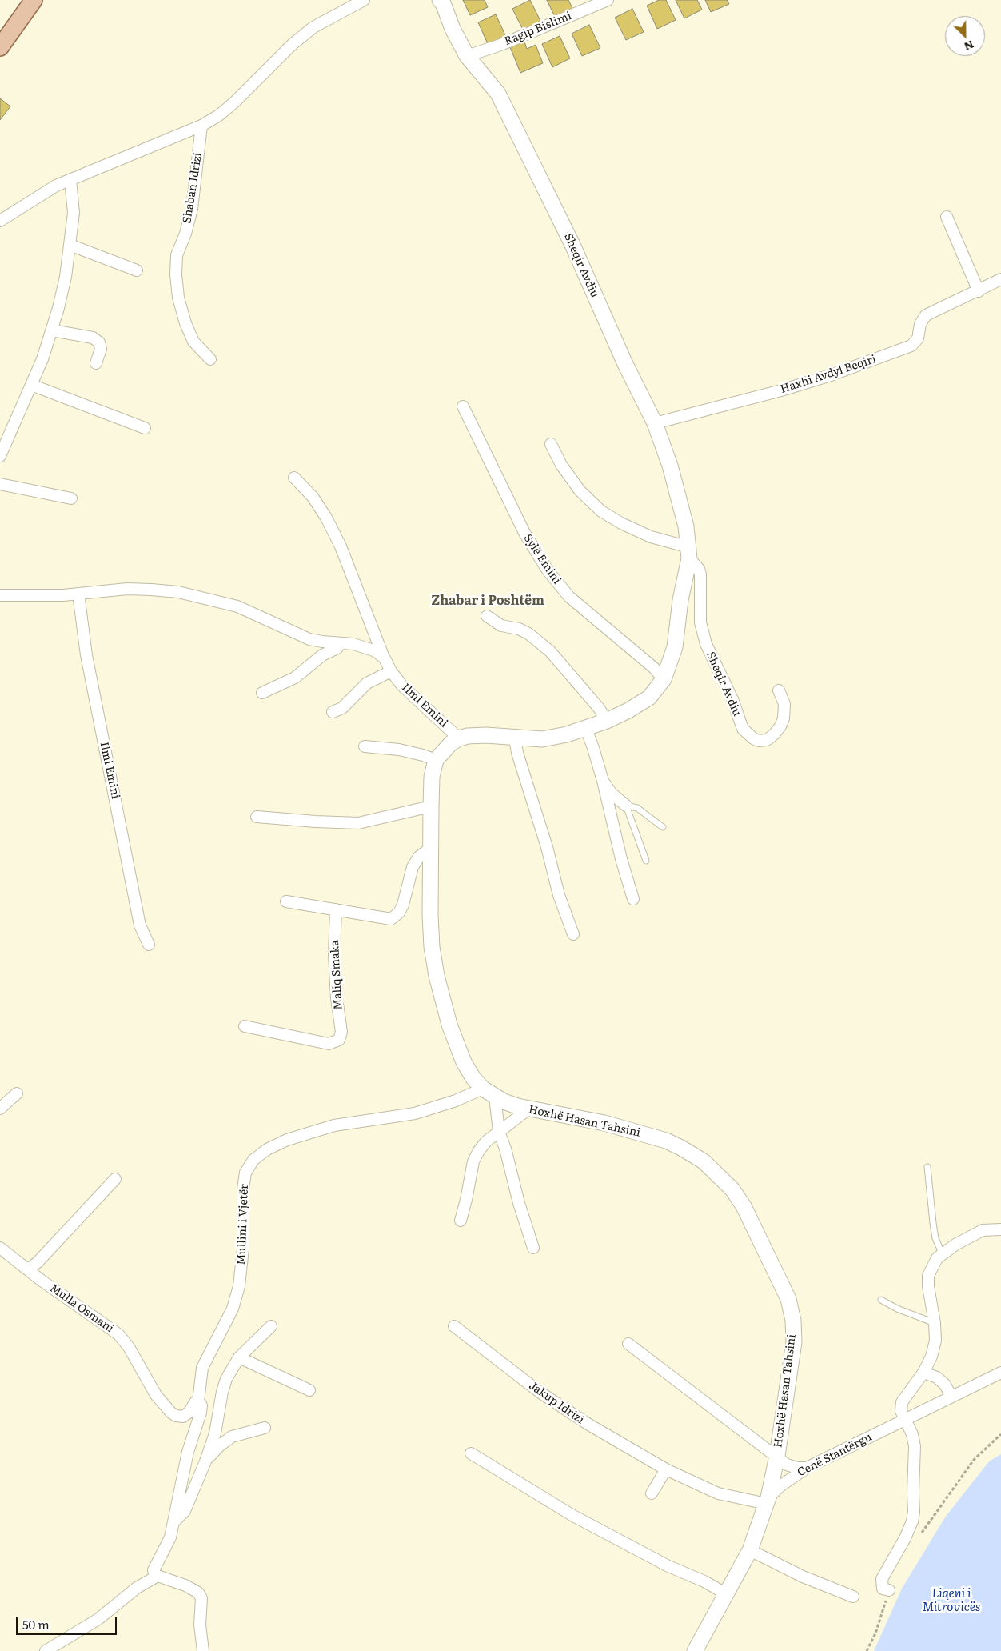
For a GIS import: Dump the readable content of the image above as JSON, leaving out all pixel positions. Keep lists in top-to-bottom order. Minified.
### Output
{"streets":{"street":["Ragip Bislimi","Shaban Idrizi","Sheqir Avdiu","Haxhi Avdyl Beqiri","Sylë Emini","Ilmi Emini","Maliq Smaka","Hoxhë Hasan Tahsini","Mullini i Vjetër","Mulla Osmani","Jakup Idrizi","Cenë Stantërgu"]},"crossings":[["Ragip Bislimi","Sheqir Avdiu"],["Sheqir Avdiu","Haxhi Avdyl Beqiri"],["Sheqir Avdiu","Sylë Emini"],["Sheqir Avdiu","Ilmi Emini"],["Hoxhë Hasan Tahsini","Mullini i Vjetër"],["Hoxhë Hasan Tahsini","Jakup Idrizi"],["Hoxhë Hasan Tahsini","Cenë Stantërgu"],["Mullini i Vjetër","Mulla Osmani"],["Jakup Idrizi","Cenë Stantërgu"]],"districts":["Zhabar i Poshtëm"],"water":["Liqeni i Mitrovicës"],"scale_bar":"50 m","north":"bottom right"}
